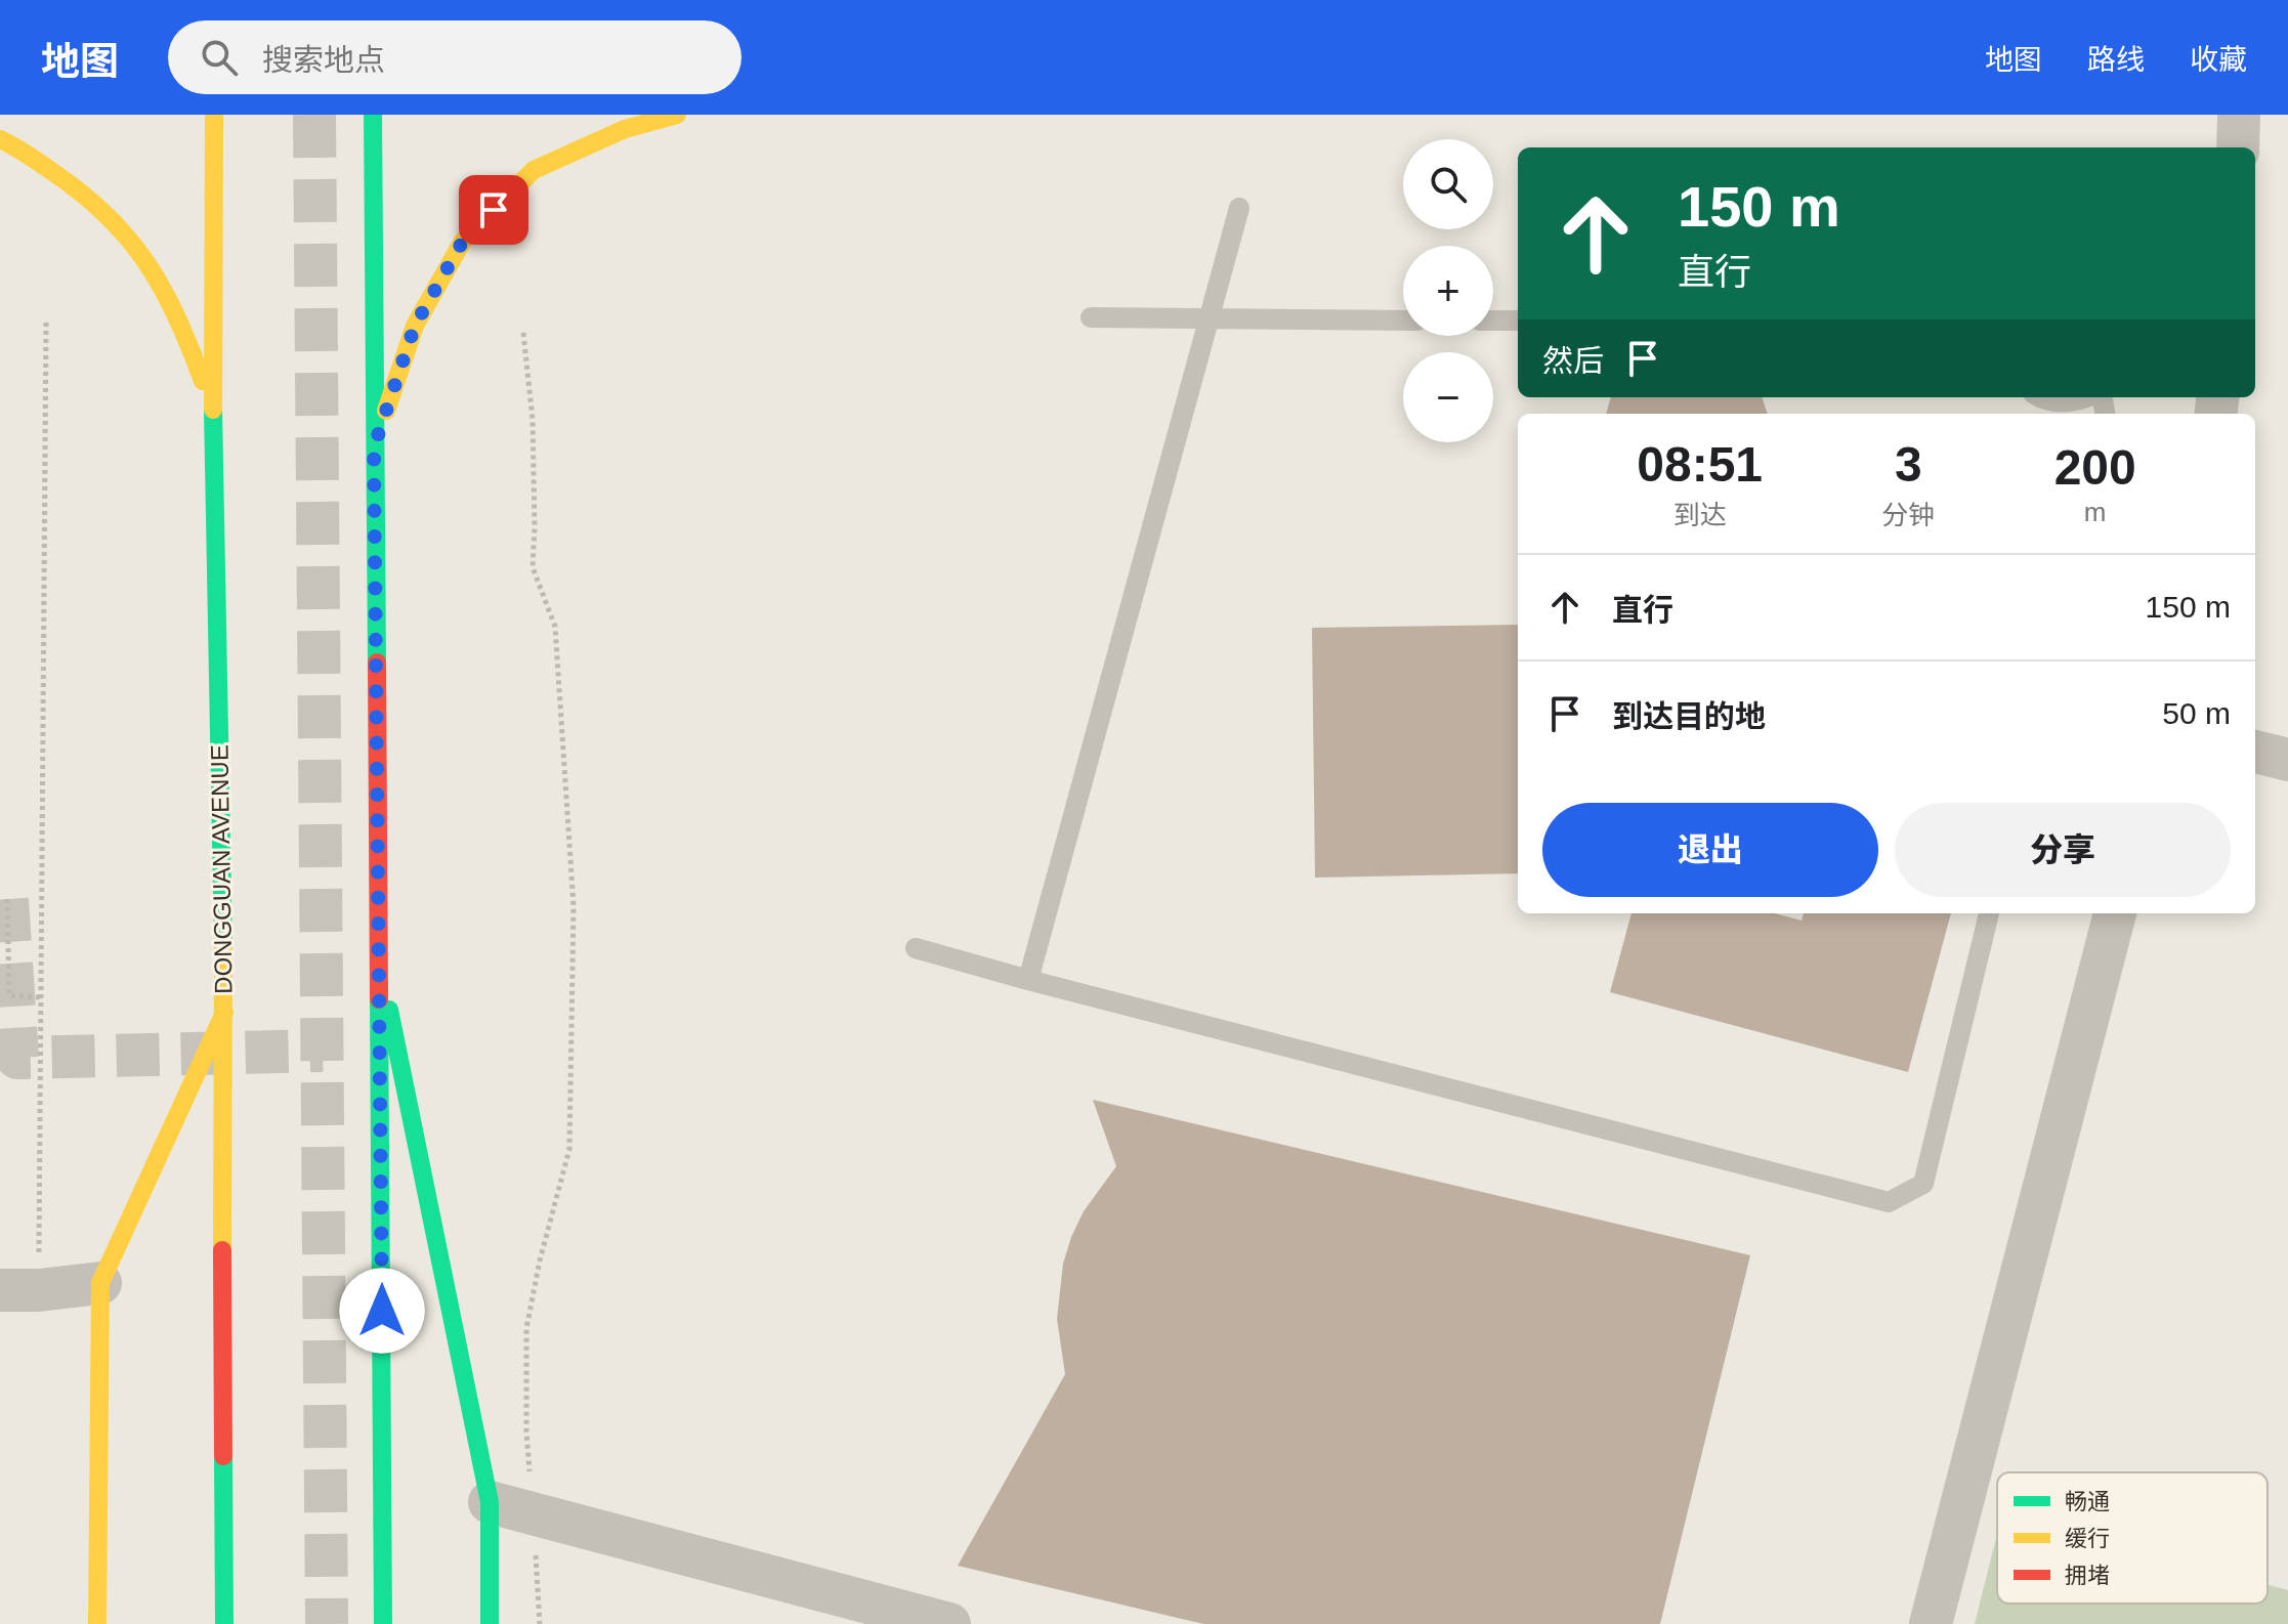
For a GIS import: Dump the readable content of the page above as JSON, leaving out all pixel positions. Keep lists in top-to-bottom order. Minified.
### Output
{"streets":{"main road":["DONGGUAN AVENUE"]},"legend":["畅通","缓行","拥堵"],"page":{"header":"地图","search":"搜索地点","nav":["地图","路线","收藏"],"map_buttons":["+","−"],"turn":["150 m","直行"],"then":"然后","eta":["08:51","到达","3","分钟","200","m"],"list":[{"name":"直行","value":"150 m"},{"name":"到达目的地","value":"50 m"}],"buttons":["退出","分享"]}}
